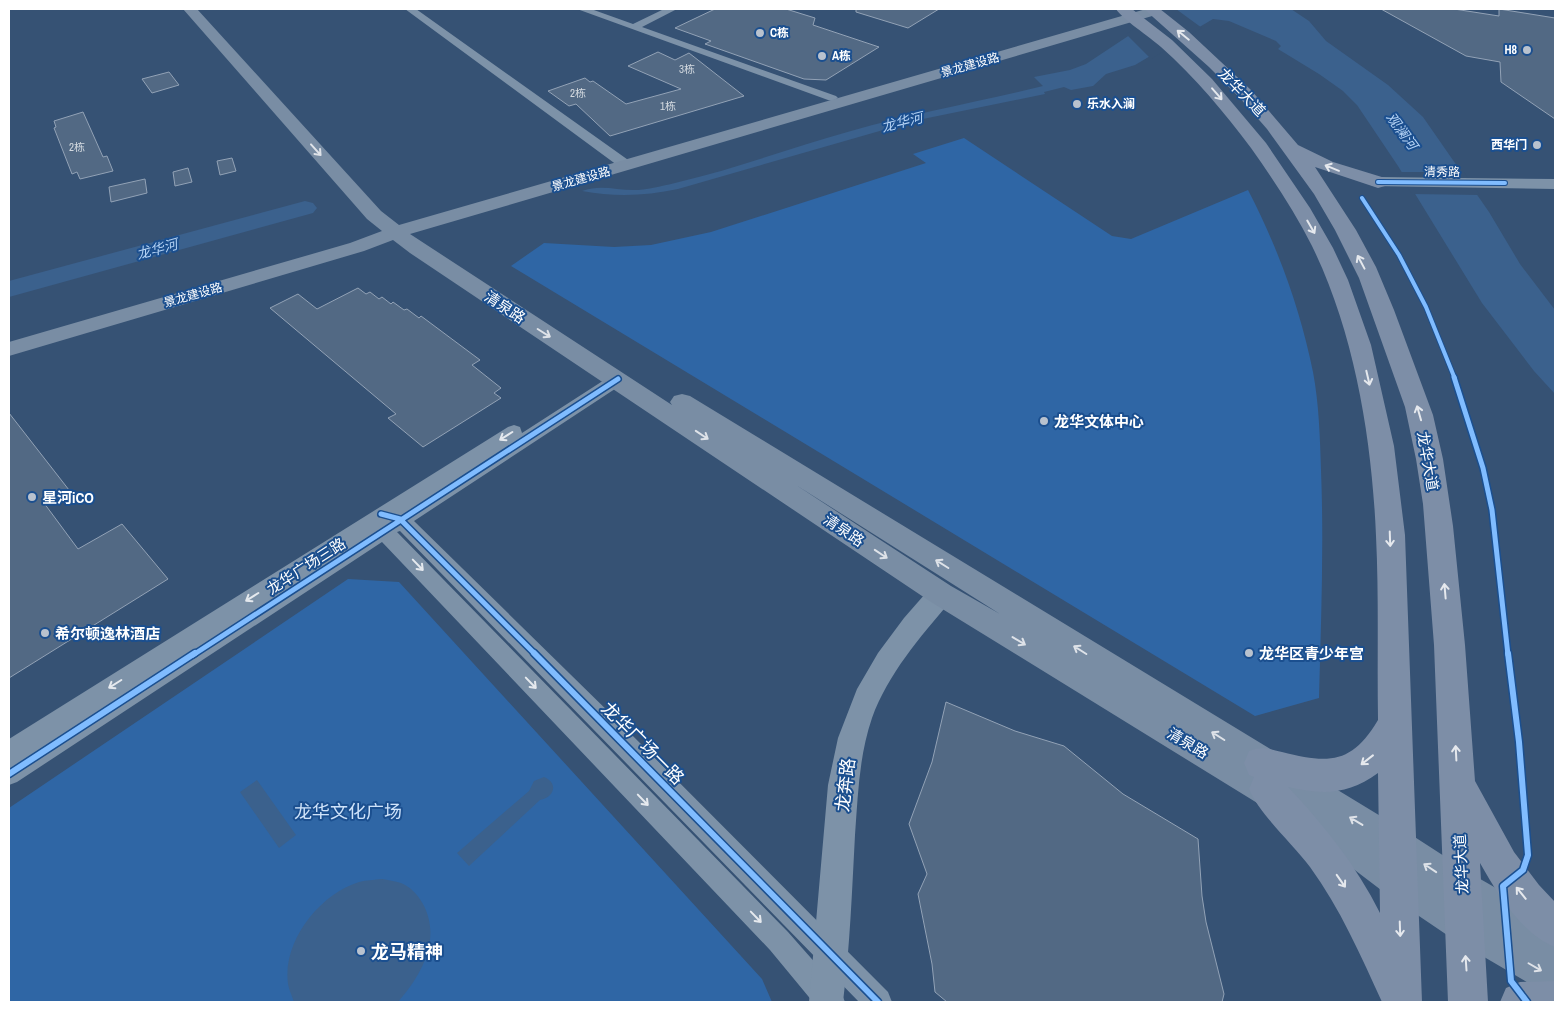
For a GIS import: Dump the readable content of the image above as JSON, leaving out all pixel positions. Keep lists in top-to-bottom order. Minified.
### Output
{"streets":{"main road":["景龙建设路","龙华大道","清泉路"],"street":["清秀路","龙华广场三路","龙华广场一路","龙奔路"]},"crossings":[["景龙建设路","龙华大道"],["景龙建设路","清泉路"],["龙华大道","清泉路"],["清泉路","龙华广场三路"],["清泉路","龙奔路"],["龙华广场三路","龙华广场一路"],["龙华广场一路","龙奔路"]],"water":["龙华河","观澜河"],"parks":["龙华文化广场"],"places":["C栋","H8","A栋","乐水入澜","西华门","龙华文体中心","星河iCO","希尔顿逸林酒店","龙华区青少年宫","龙马精神"],"house_numbers":["3栋","2栋","1栋","2栋"]}
